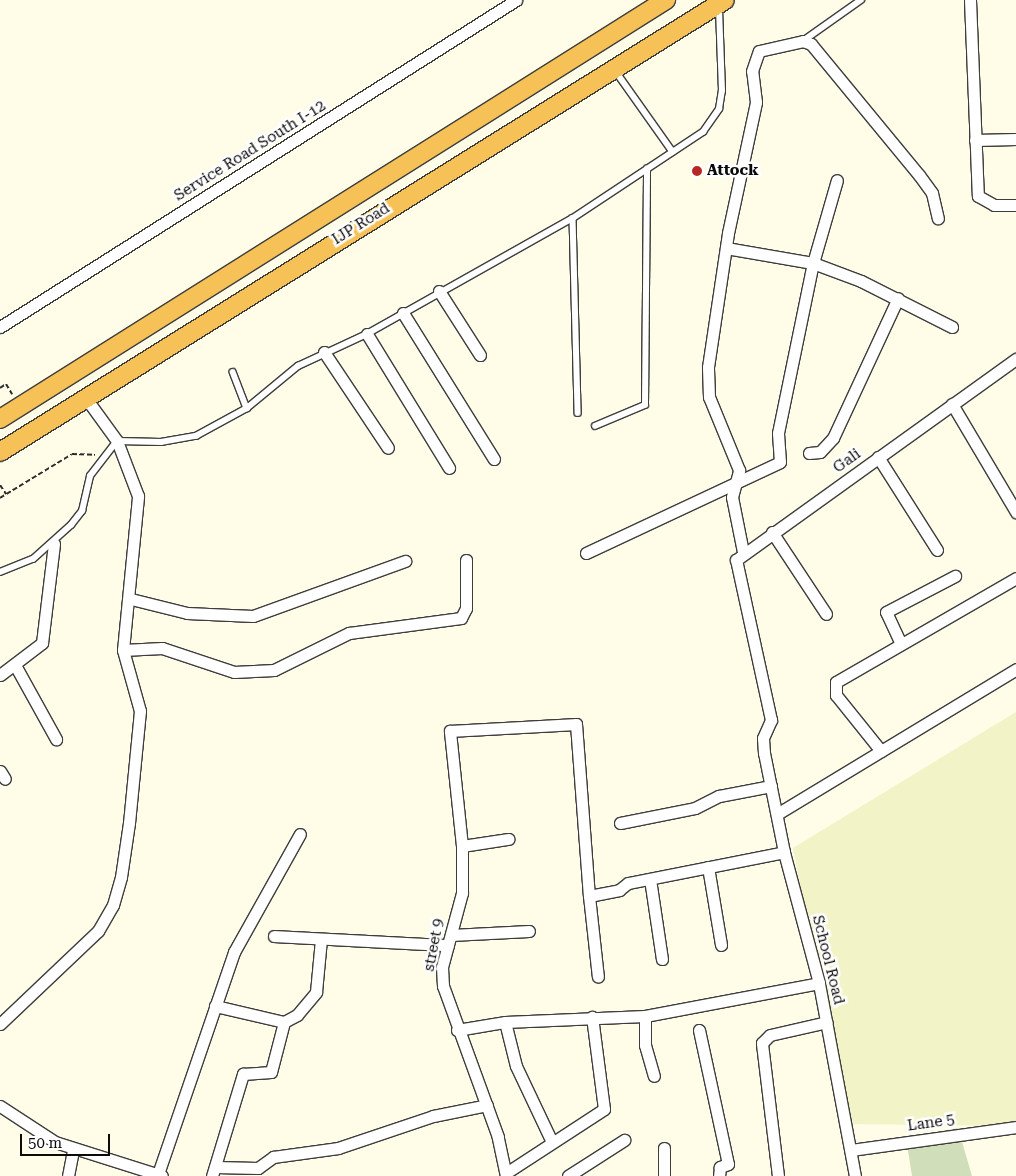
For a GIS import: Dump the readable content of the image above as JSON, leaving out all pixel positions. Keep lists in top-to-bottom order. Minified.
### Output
{"streets":{"highway":["IJP Road"],"street":["Service Road South I-12","Gali","street 9","School Road","Lane 5"]},"crossings":[["Gali","School Road"],["School Road","Lane 5"]],"places":["Attock"],"scale_bar":"50 m"}
